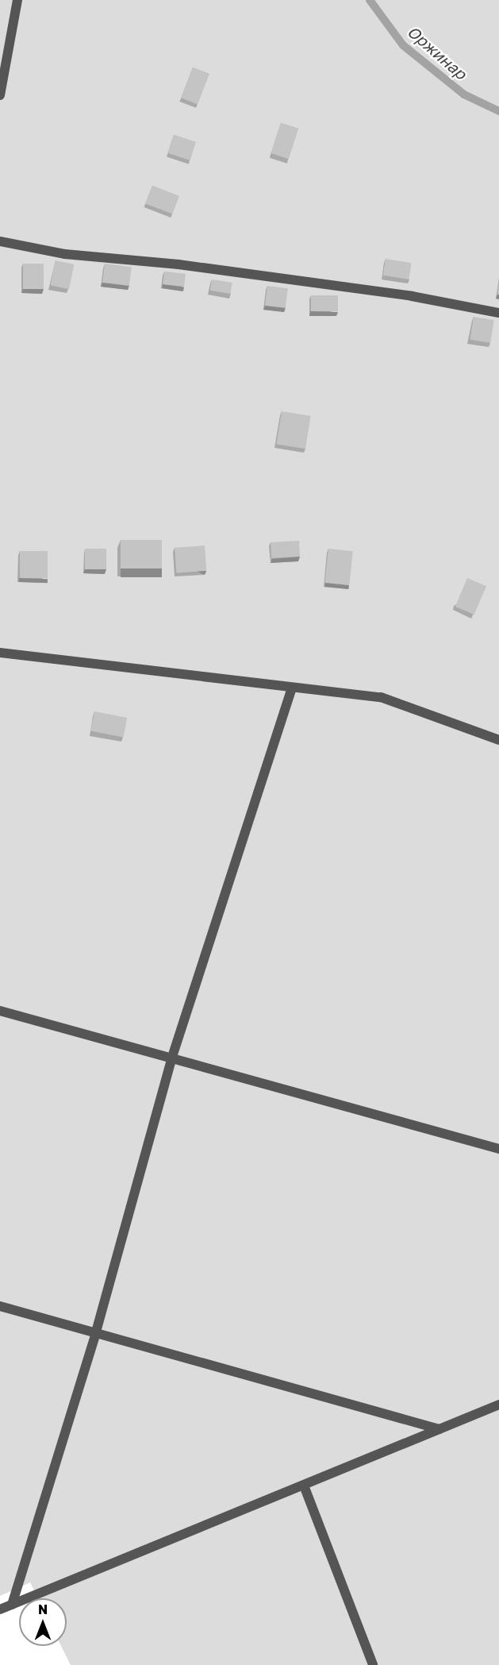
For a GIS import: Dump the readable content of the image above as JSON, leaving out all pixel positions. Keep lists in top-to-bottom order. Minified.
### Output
{"water":["Оржинар"],"north":"top"}
